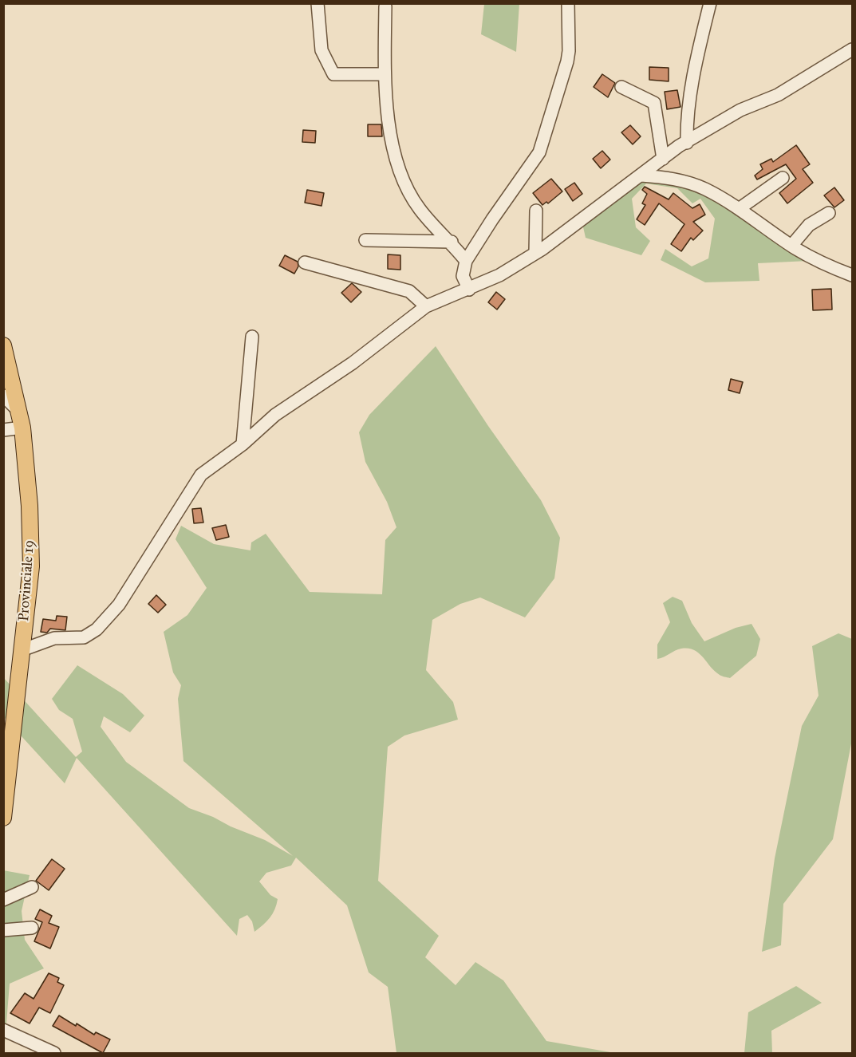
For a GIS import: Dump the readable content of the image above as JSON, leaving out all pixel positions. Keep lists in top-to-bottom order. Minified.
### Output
{"streets":{"main road":["Provinciale 19"]}}
